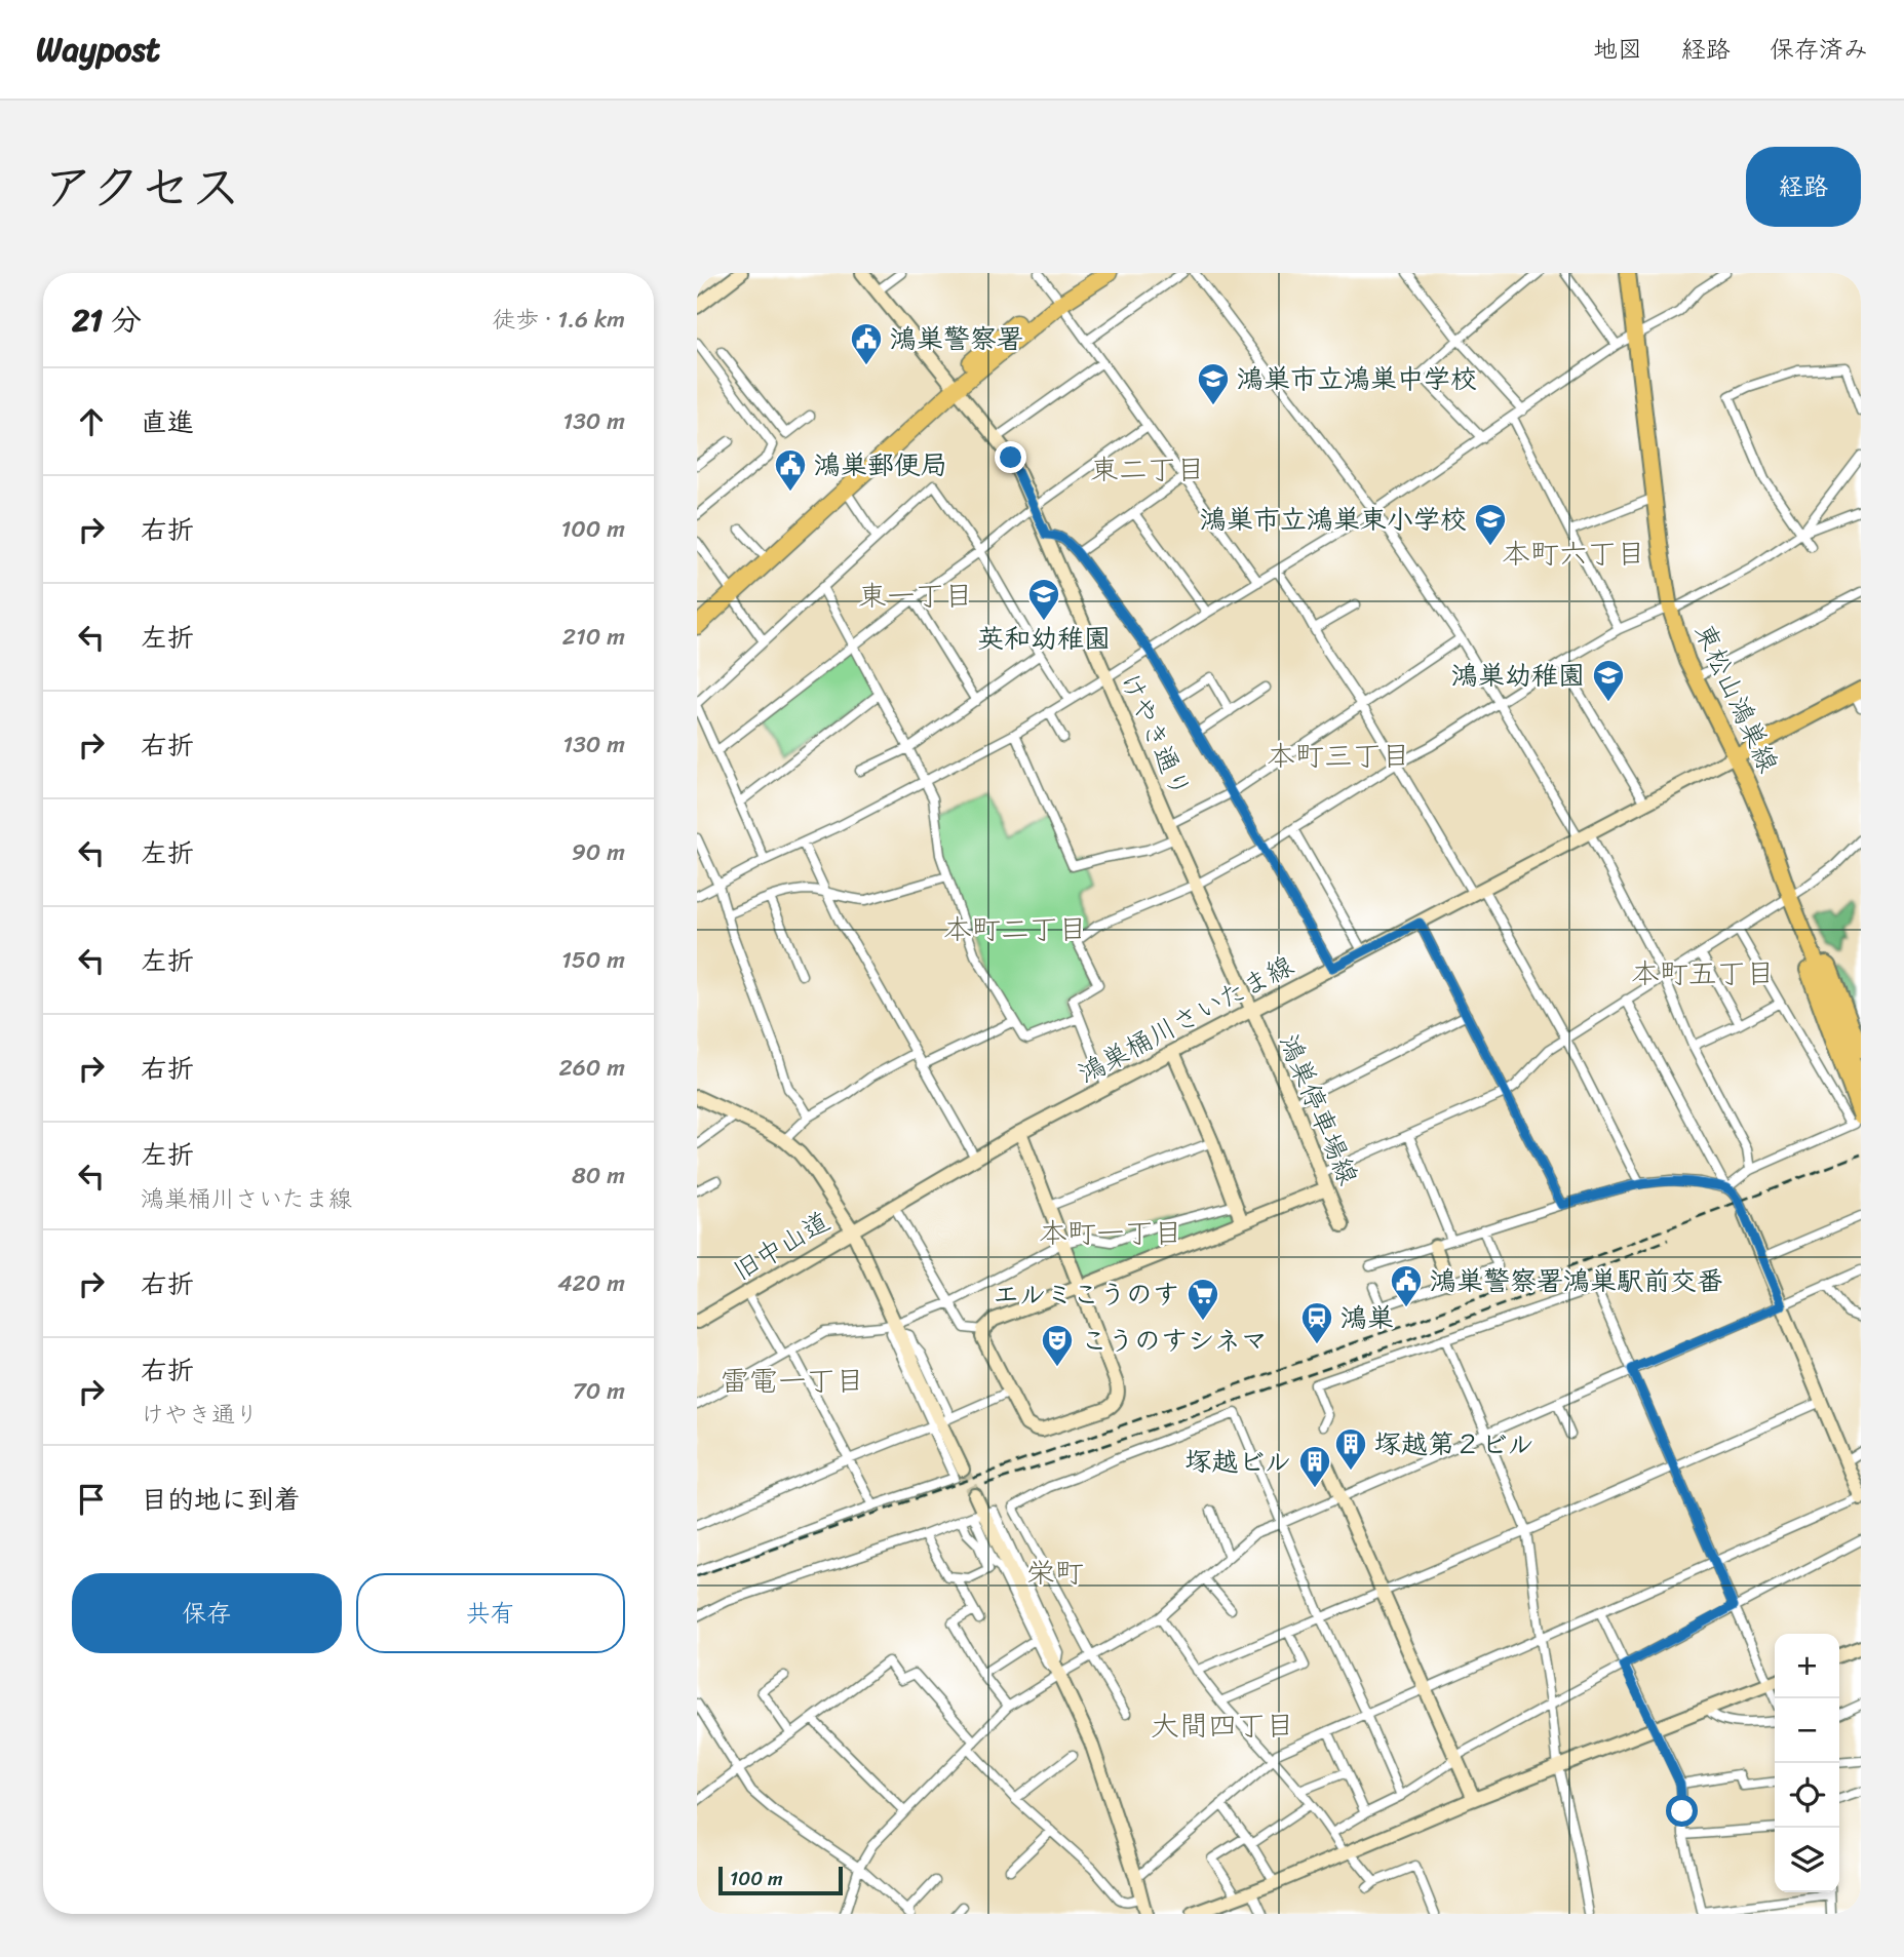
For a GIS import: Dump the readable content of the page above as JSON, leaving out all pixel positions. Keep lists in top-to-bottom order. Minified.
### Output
{"streets":{"main road":["東松山鴻巣線"],"street":["けやき通り","鴻巣桶川さいたま線","鴻巣停車場線","旧中山道"]},"crossings":[["東松山鴻巣線","鴻巣桶川さいたま線"],["けやき通り","鴻巣桶川さいたま線"],["けやき通り","鴻巣停車場線"],["鴻巣桶川さいたま線","鴻巣停車場線"],["鴻巣桶川さいたま線","旧中山道"]],"districts":["東二丁目","本町六丁目","東一丁目","本町三丁目","本町二丁目","本町五丁目","本町一丁目","雷電一丁目","栄町","大間四丁目"],"places":{"public building":["鴻巣警察署","鴻巣郵便局","鴻巣警察署鴻巣駅前交番"],"school or university":["鴻巣市立鴻巣中学校","鴻巣市立鴻巣東小学校","英和幼稚園","鴻巣幼稚園"],"supermarket":["エルミこうのす"],"station":["鴻巣"],"theatre":["こうのすシネマ"],"building":["塚越第２ビル","塚越ビル"]},"scale_bar":"100 m","page":{"header":"Waypost","nav":["地図","経路","保存済み"],"title":"アクセス","buttons":["経路",["保存","共有"]],"heading":["21 分","徒歩 · 1.6 km"],"list":[["直進","130 m"],["右折","100 m"],["左折","210 m"],["右折","130 m"],["左折","90 m"],["左折","150 m"],["右折","260 m"],["左折","鴻巣桶川さいたま線","80 m"],["右折","420 m"],["右折","けやき通り","70 m"],"目的地に到着"],"map_buttons":["+","−"],"scale":"100 m"}}
